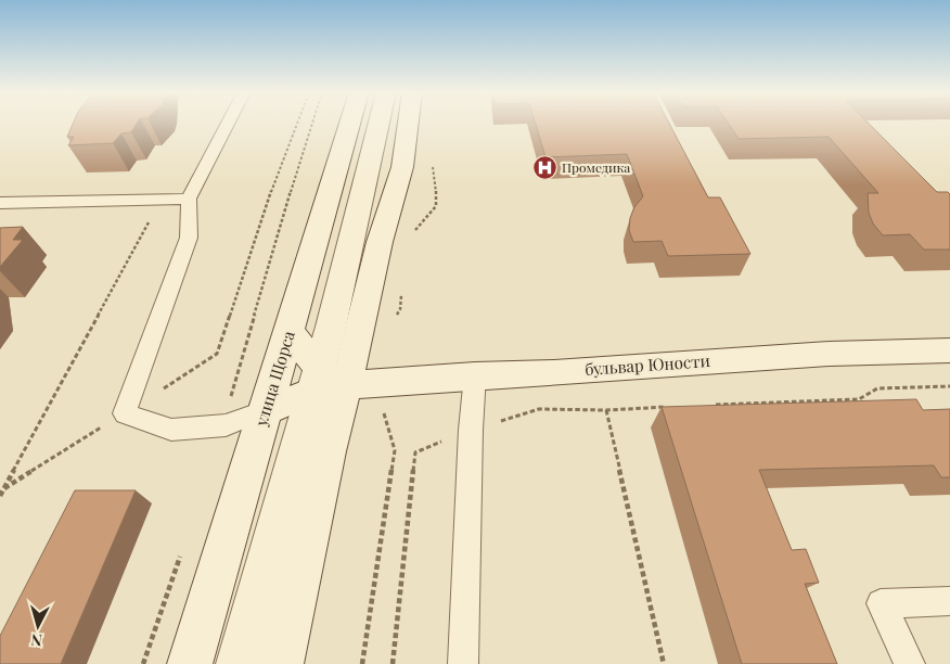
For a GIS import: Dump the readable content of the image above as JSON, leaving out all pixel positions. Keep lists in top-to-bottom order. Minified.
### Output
{"streets":{"main road":["бульвар Юности","улица Щорса"]},"crossings":[["бульвар Юности","улица Щорса"]],"places":{"hospital":["Промедика"]},"north":"bottom"}
